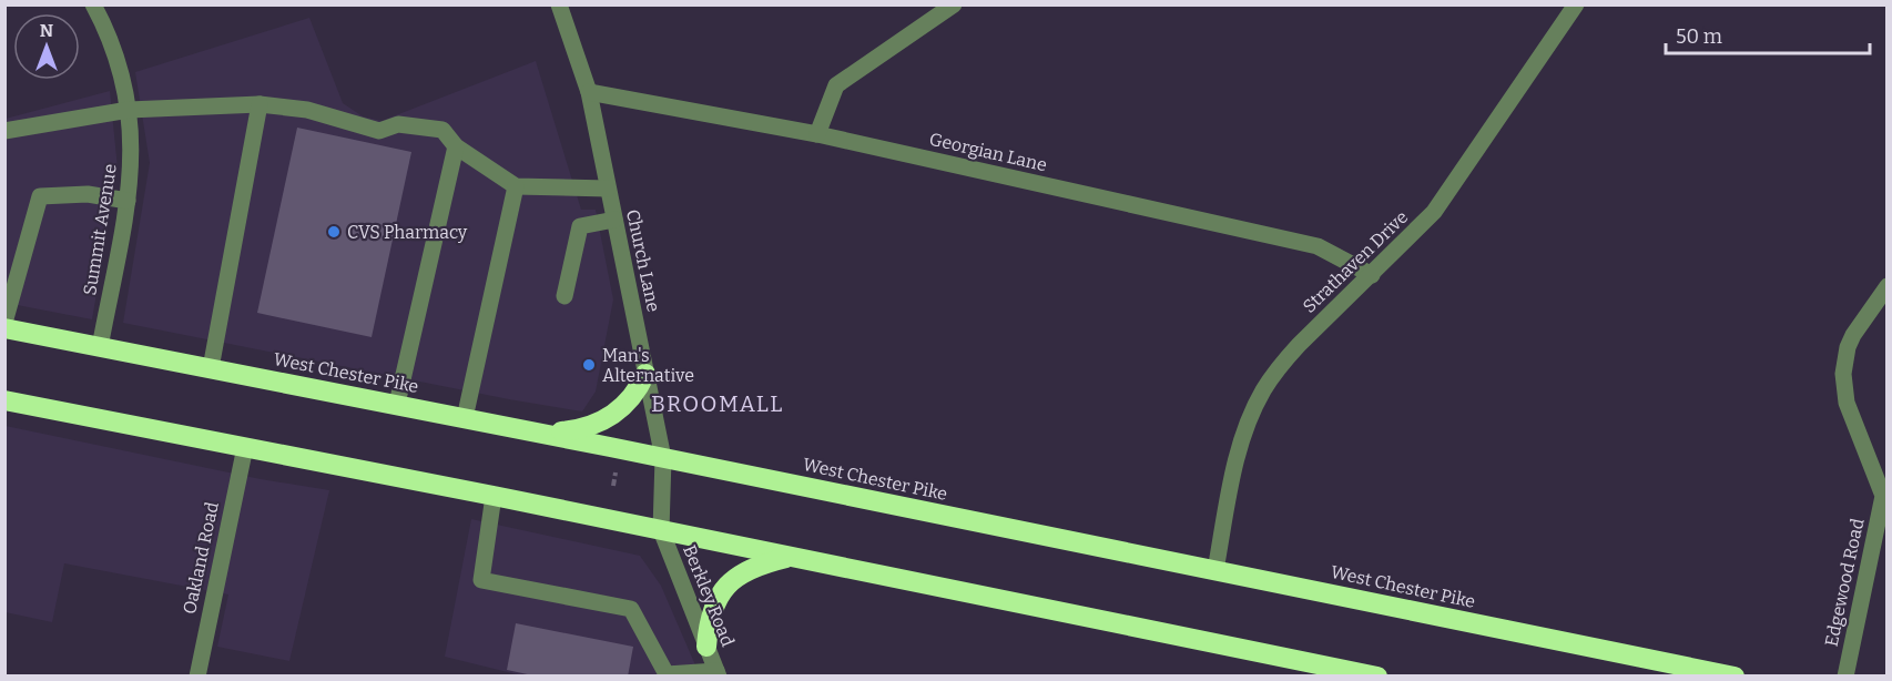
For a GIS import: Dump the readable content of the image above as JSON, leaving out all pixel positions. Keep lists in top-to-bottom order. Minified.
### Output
{"streets":{"highway":["West Chester Pike"],"street":["Georgian Lane","Summit Avenue","Church Lane","Strathaven Drive","Oakland Road","Edgewood Road","Berkley Road"]},"crossings":[["Georgian Lane","Church Lane"],["Georgian Lane","Strathaven Drive"],["Summit Avenue","West Chester Pike"],["Church Lane","West Chester Pike"],["Church Lane","Berkley Road"],["Strathaven Drive","West Chester Pike"]],"districts":["BROOMALL"],"places":["CVS Pharmacy","Man's Alternative"],"scale_bar":"50 m","north":"top"}
